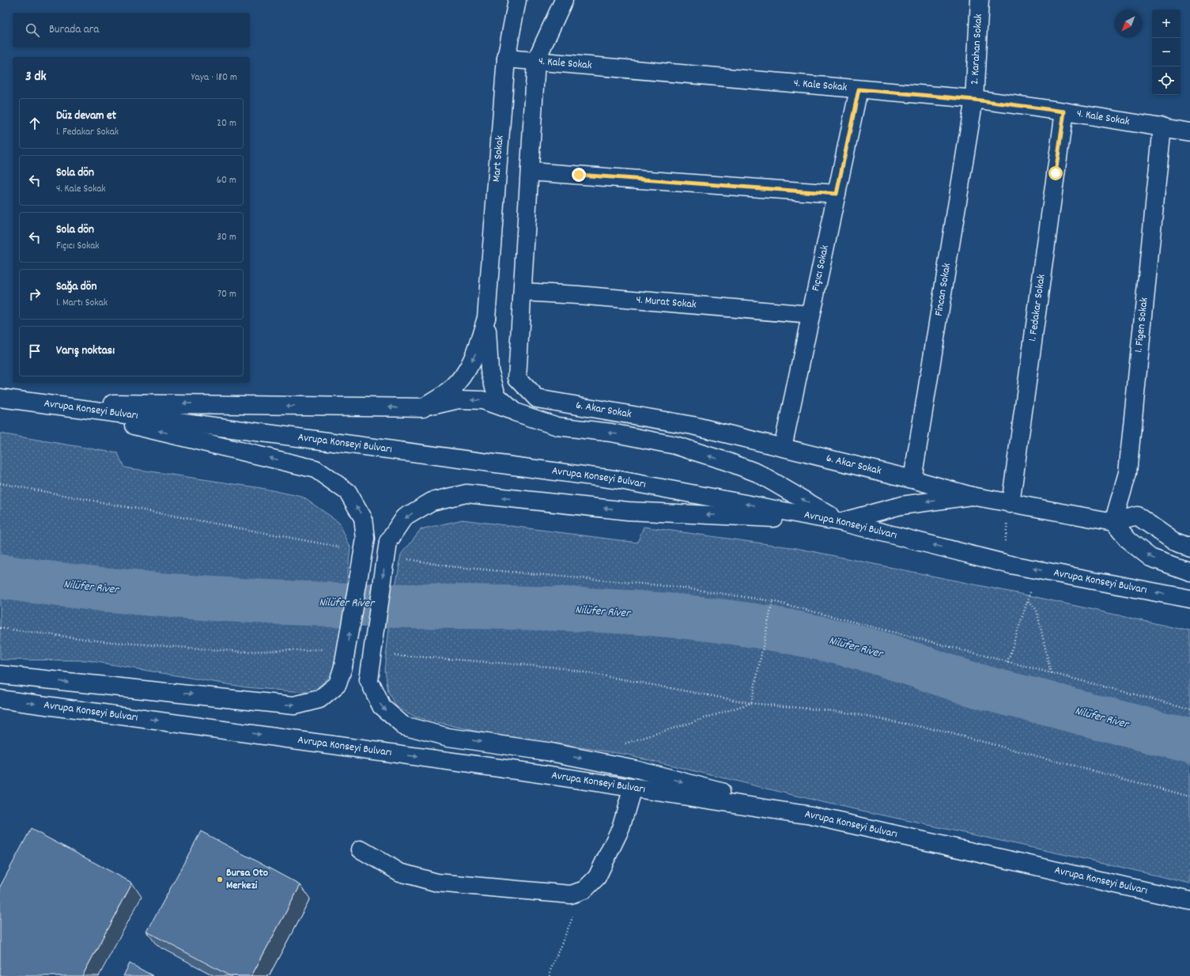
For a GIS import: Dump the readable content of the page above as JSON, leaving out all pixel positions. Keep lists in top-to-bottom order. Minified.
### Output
{"streets":{"main road":["2. Karahan Sokak","4. Kale Sokak","Mart Sokak","Fıçıcı Sokak","Fincan Sokak","4. Murat Sokak","1. Fedakar Sokak","1. Figen Sokak","Avrupa Konseyi Bulvarı","6. Akar Sokak"]},"crossings":[["2. Karahan Sokak","4. Kale Sokak"],["2. Karahan Sokak","Fincan Sokak"],["4. Kale Sokak","Mart Sokak"],["4. Kale Sokak","Fıçıcı Sokak"],["4. Kale Sokak","Fincan Sokak"],["4. Kale Sokak","1. Fedakar Sokak"],["4. Kale Sokak","1. Figen Sokak"],["Fıçıcı Sokak","4. Murat Sokak"],["Fıçıcı Sokak","6. Akar Sokak"],["Fincan Sokak","6. Akar Sokak"],["4. Murat Sokak","6. Akar Sokak"],["1. Fedakar Sokak","6. Akar Sokak"],["1. Figen Sokak","6. Akar Sokak"]],"water":["Nilüfer River"],"places":["Bursa Oto Merkezi"],"north":"bottom left","page":{"map_buttons":["+","−"],"search":"Burada ara","heading":["3 dk","Yaya · 180 m"],"list":[["Düz devam et","1. Fedakar Sokak","20 m"],["Sola dön","4. Kale Sokak","60 m"],["Sola dön","Fıçıcı Sokak","30 m"],["Sağa dön","1. Martı Sokak","70 m"],"Varış noktası"]}}
